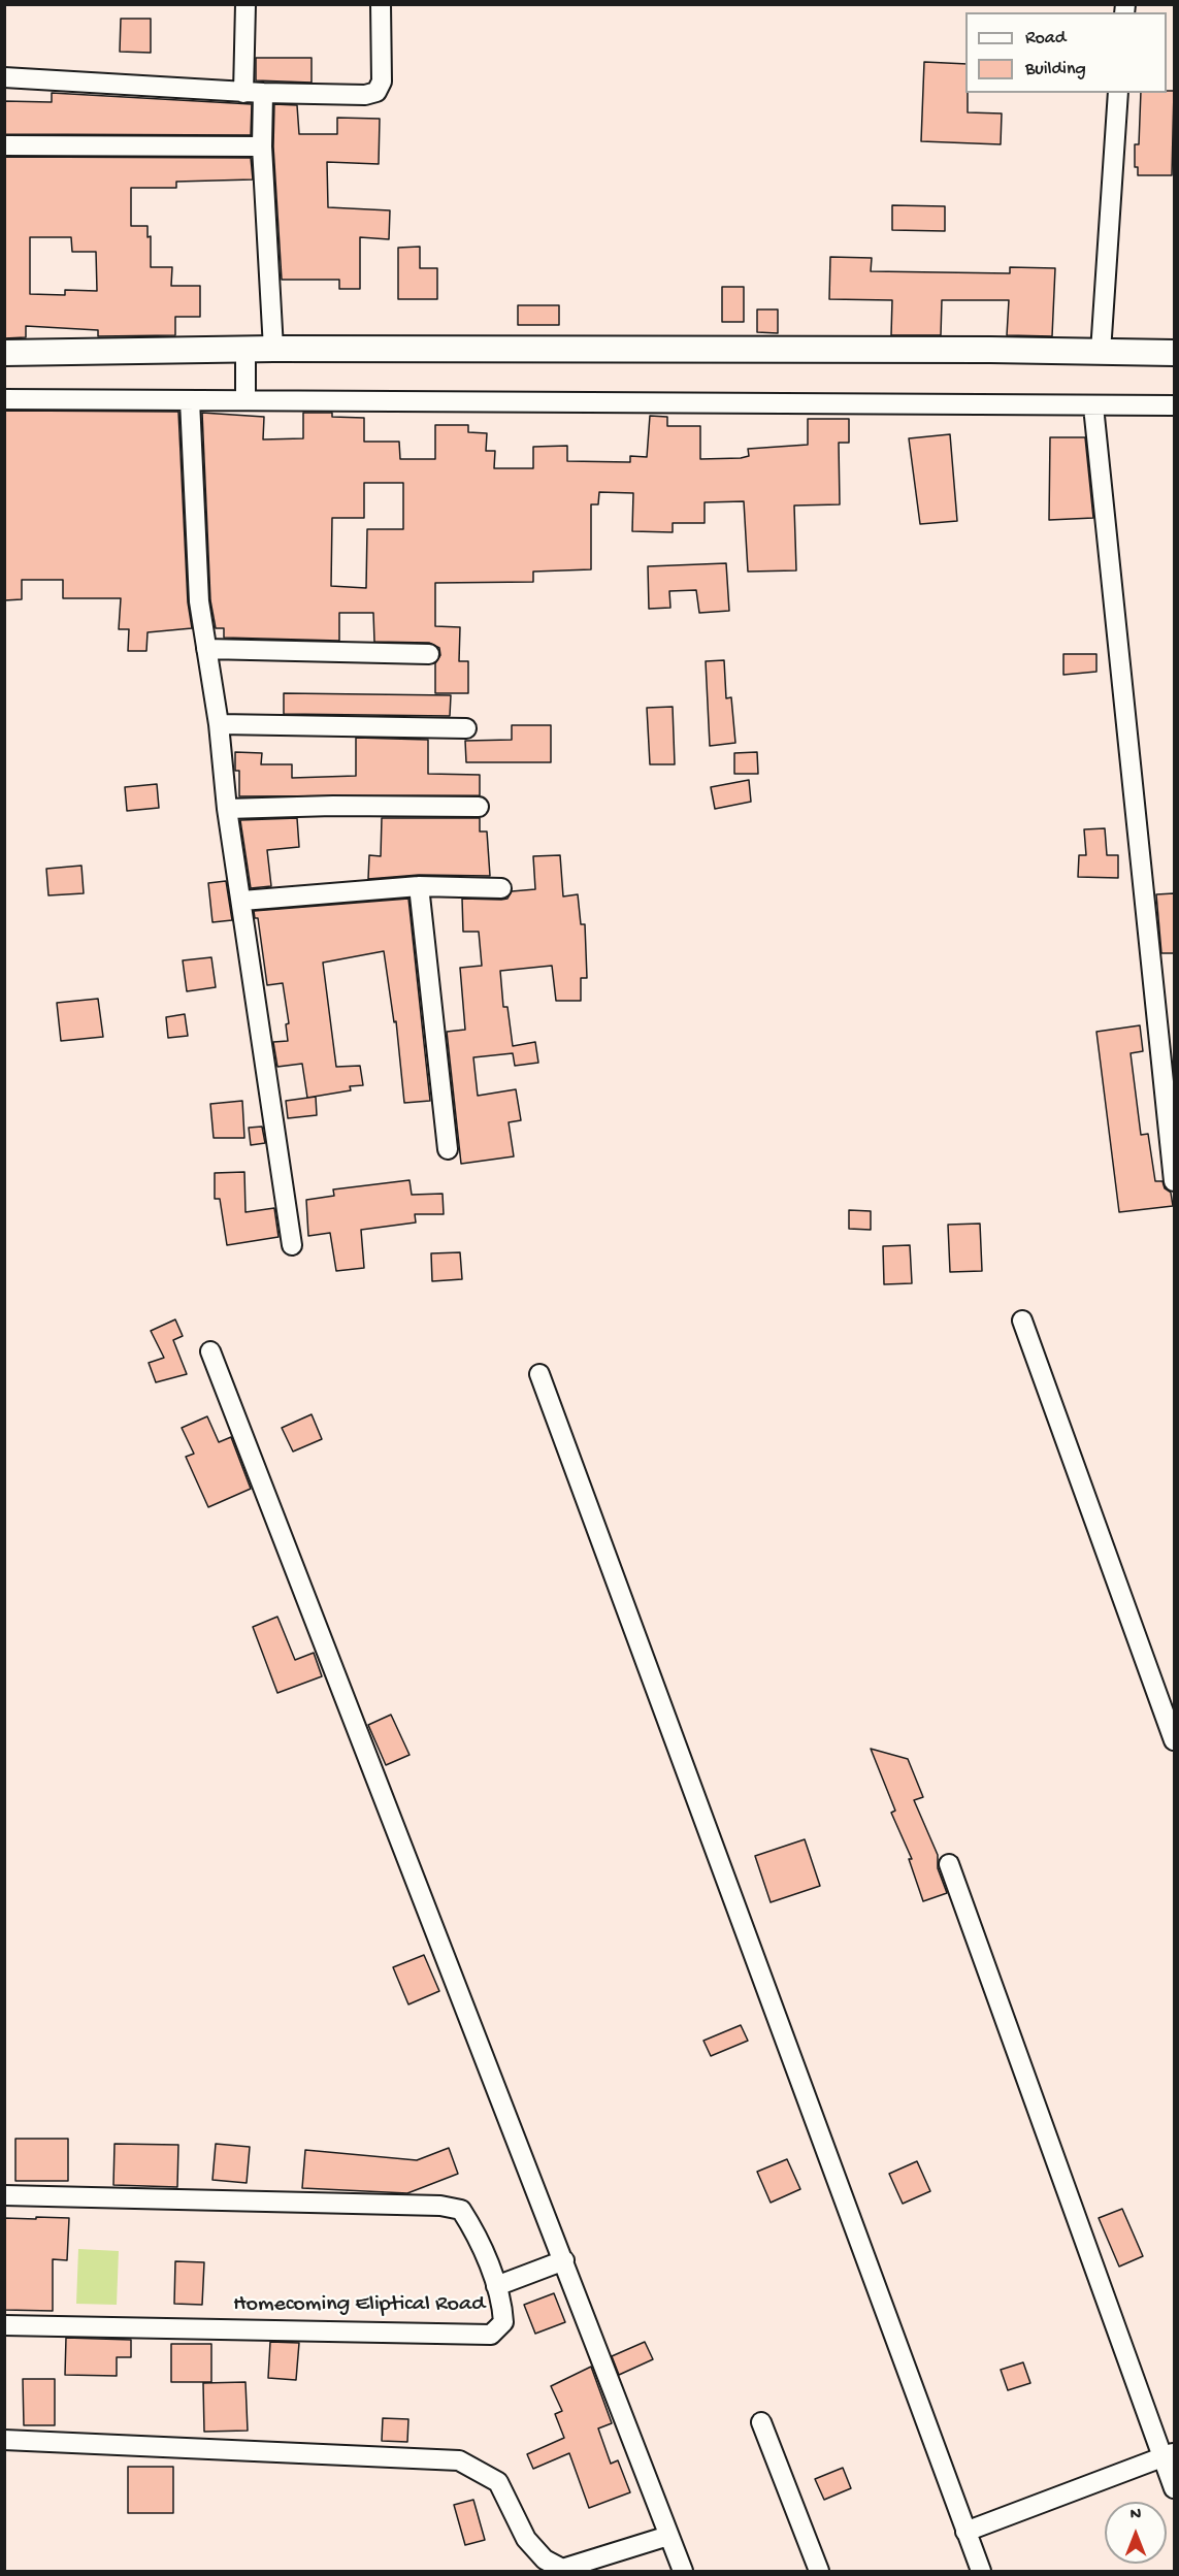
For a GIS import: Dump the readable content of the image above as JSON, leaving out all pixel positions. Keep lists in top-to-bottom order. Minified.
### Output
{"streets":{"street":["Homecoming Eliptical Road"]},"legend":["Road","Building"],"north":"top"}
